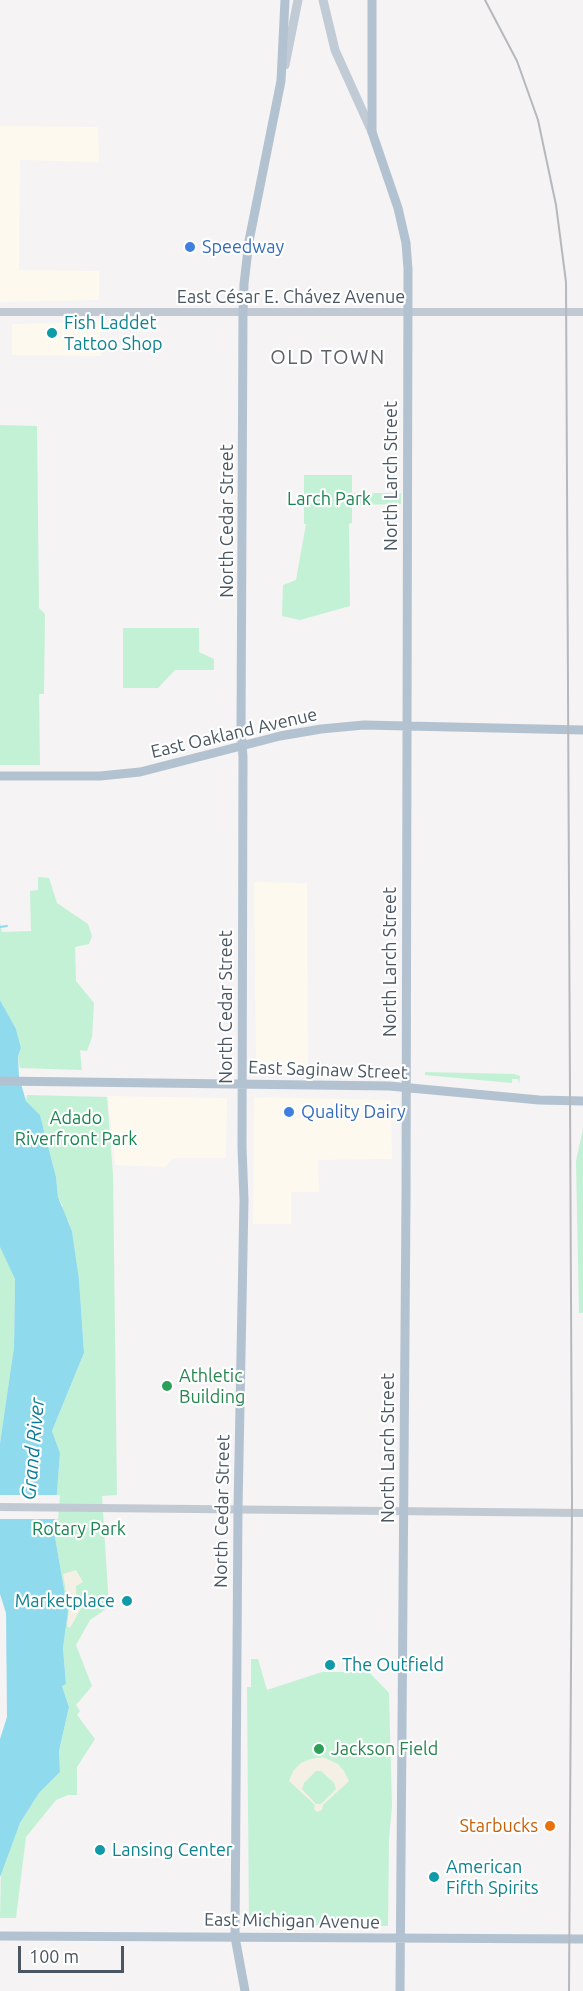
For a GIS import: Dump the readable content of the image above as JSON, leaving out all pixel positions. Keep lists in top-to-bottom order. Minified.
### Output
{"streets":{"main road":["North Larch Street","North Cedar Street","East Oakland Avenue","East Saginaw Street","East Michigan Avenue"],"street":["East César E. Chávez Avenue"]},"crossings":[["East César E. Chávez Avenue","North Larch Street"],["East César E. Chávez Avenue","North Cedar Street"],["North Larch Street","East Oakland Avenue"],["North Larch Street","East Saginaw Street"],["North Larch Street","East Michigan Avenue"],["North Cedar Street","East Oakland Avenue"],["North Cedar Street","East Saginaw Street"],["North Cedar Street","East Michigan Avenue"]],"districts":["OLD TOWN"],"water":["Grand River"],"parks":["Larch Park","Adado Riverfront Park","Rotary Park"],"places":["Speedway","Fish Laddet Tattoo Shop","Quality Dairy","Athletic Building","Marketplace","The Outfield","Jackson Field","Starbucks","Lansing Center","American Fifth Spirits"],"scale_bar":"100 m"}
